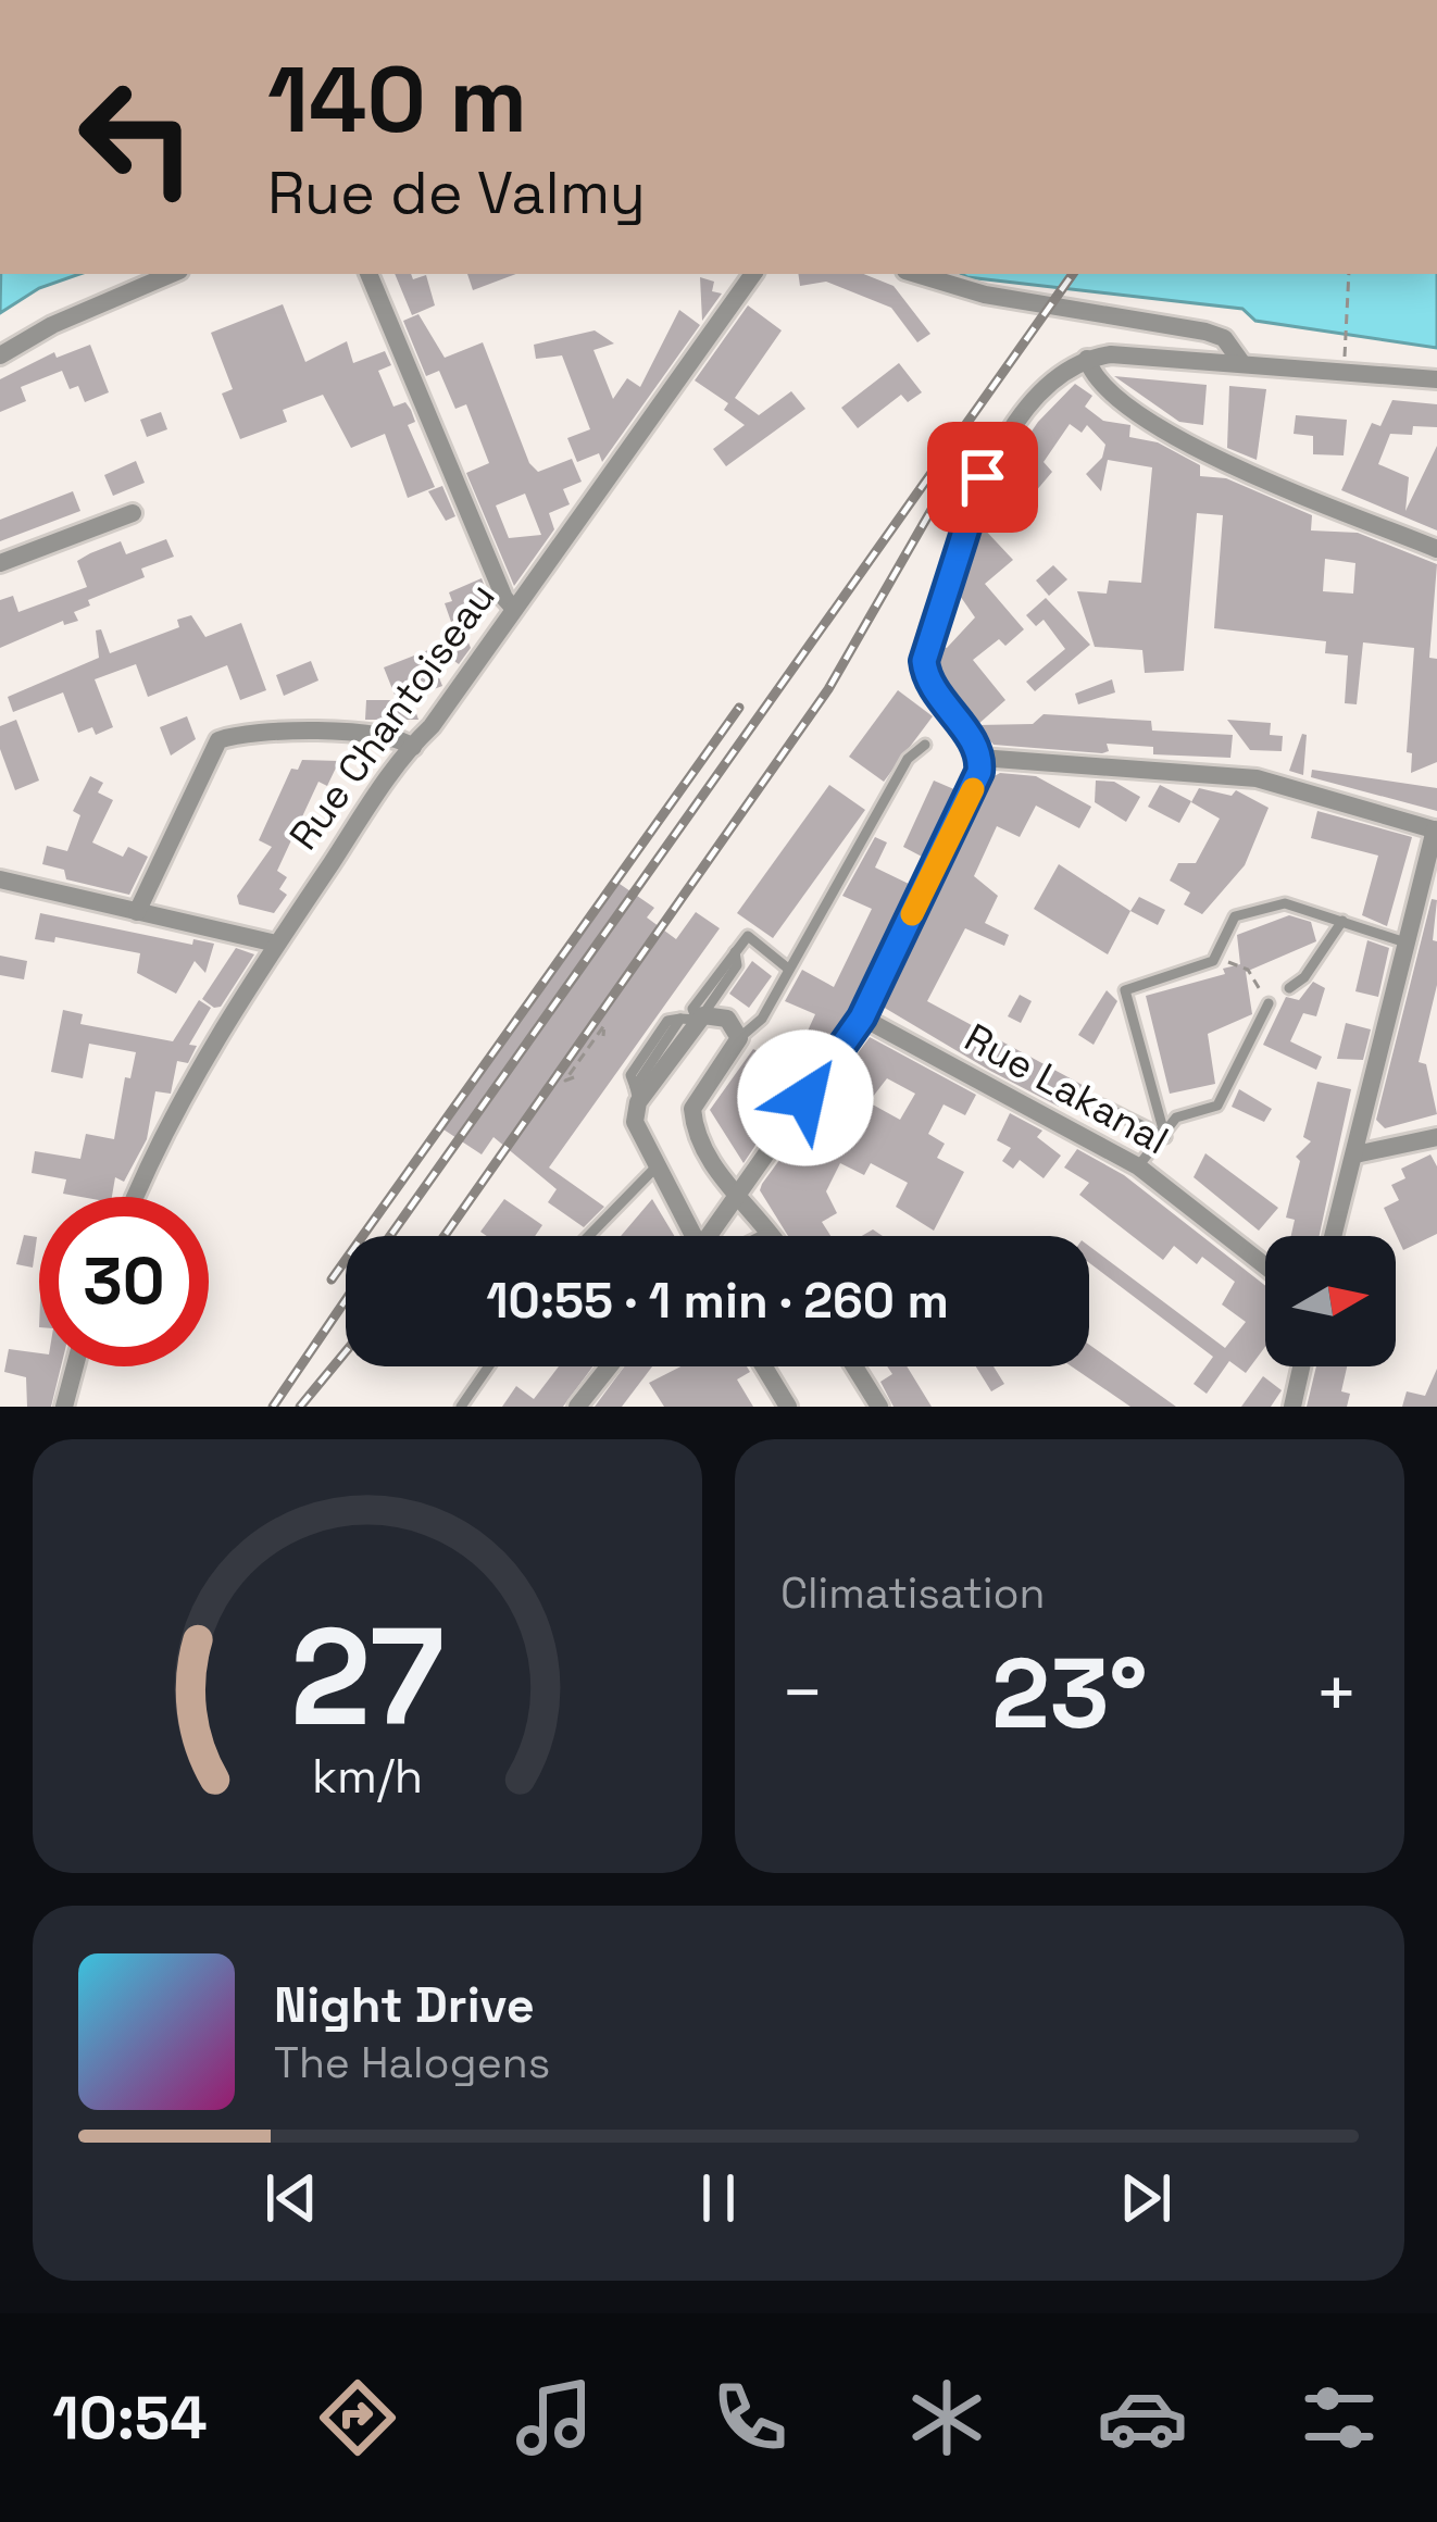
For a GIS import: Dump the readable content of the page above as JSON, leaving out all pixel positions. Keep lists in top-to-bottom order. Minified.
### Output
{"streets":{"street":["Rue Chantoiseau","Rue Lakanal"]},"north":"right","page":{"turn":["140 m","Rue de Valmy"],"limit":"30","trip":"10:55 · 1 min · 260 m","tile":"Climatisation","heat":["−","23°","+"],"song":["Night Drive","The Halogens"],"tabs":"10:54","gauge":["27","km/h"]}}
